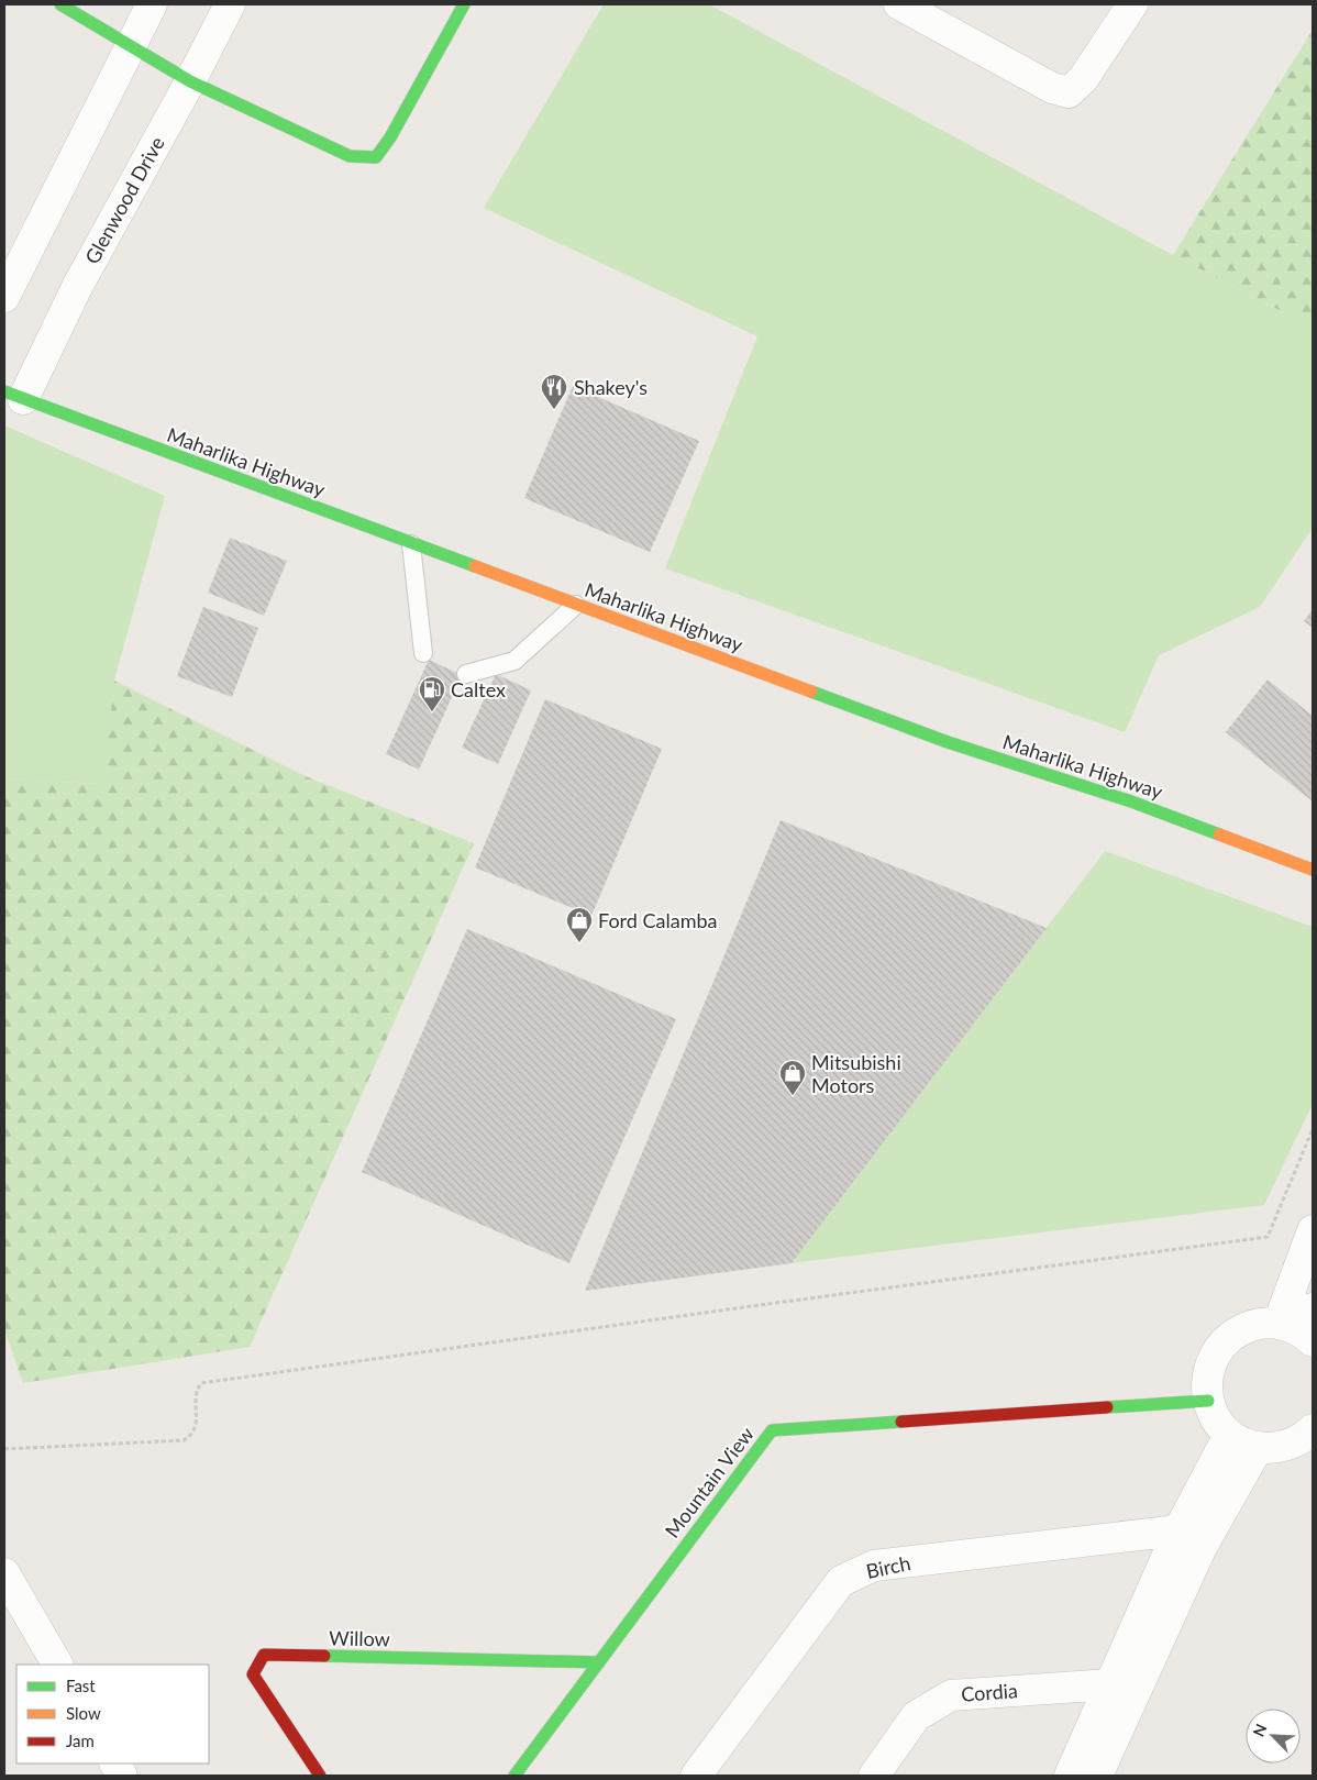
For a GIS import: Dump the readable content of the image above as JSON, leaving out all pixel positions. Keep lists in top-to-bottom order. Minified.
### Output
{"streets":{"main road":["Maharlika Highway","Mountain View","Willow"],"street":["Glenwood Drive","Birch","Cordia"]},"crossings":[["Glenwood Drive","Maharlika Highway"],["Mountain View","Willow"]],"places":{"restaurant":["Shakey's"],"fuel station":["Caltex"],"shop":["Ford Calamba","Mitsubishi Motors"]},"legend":["Fast","Slow","Jam"],"north":"top left"}
